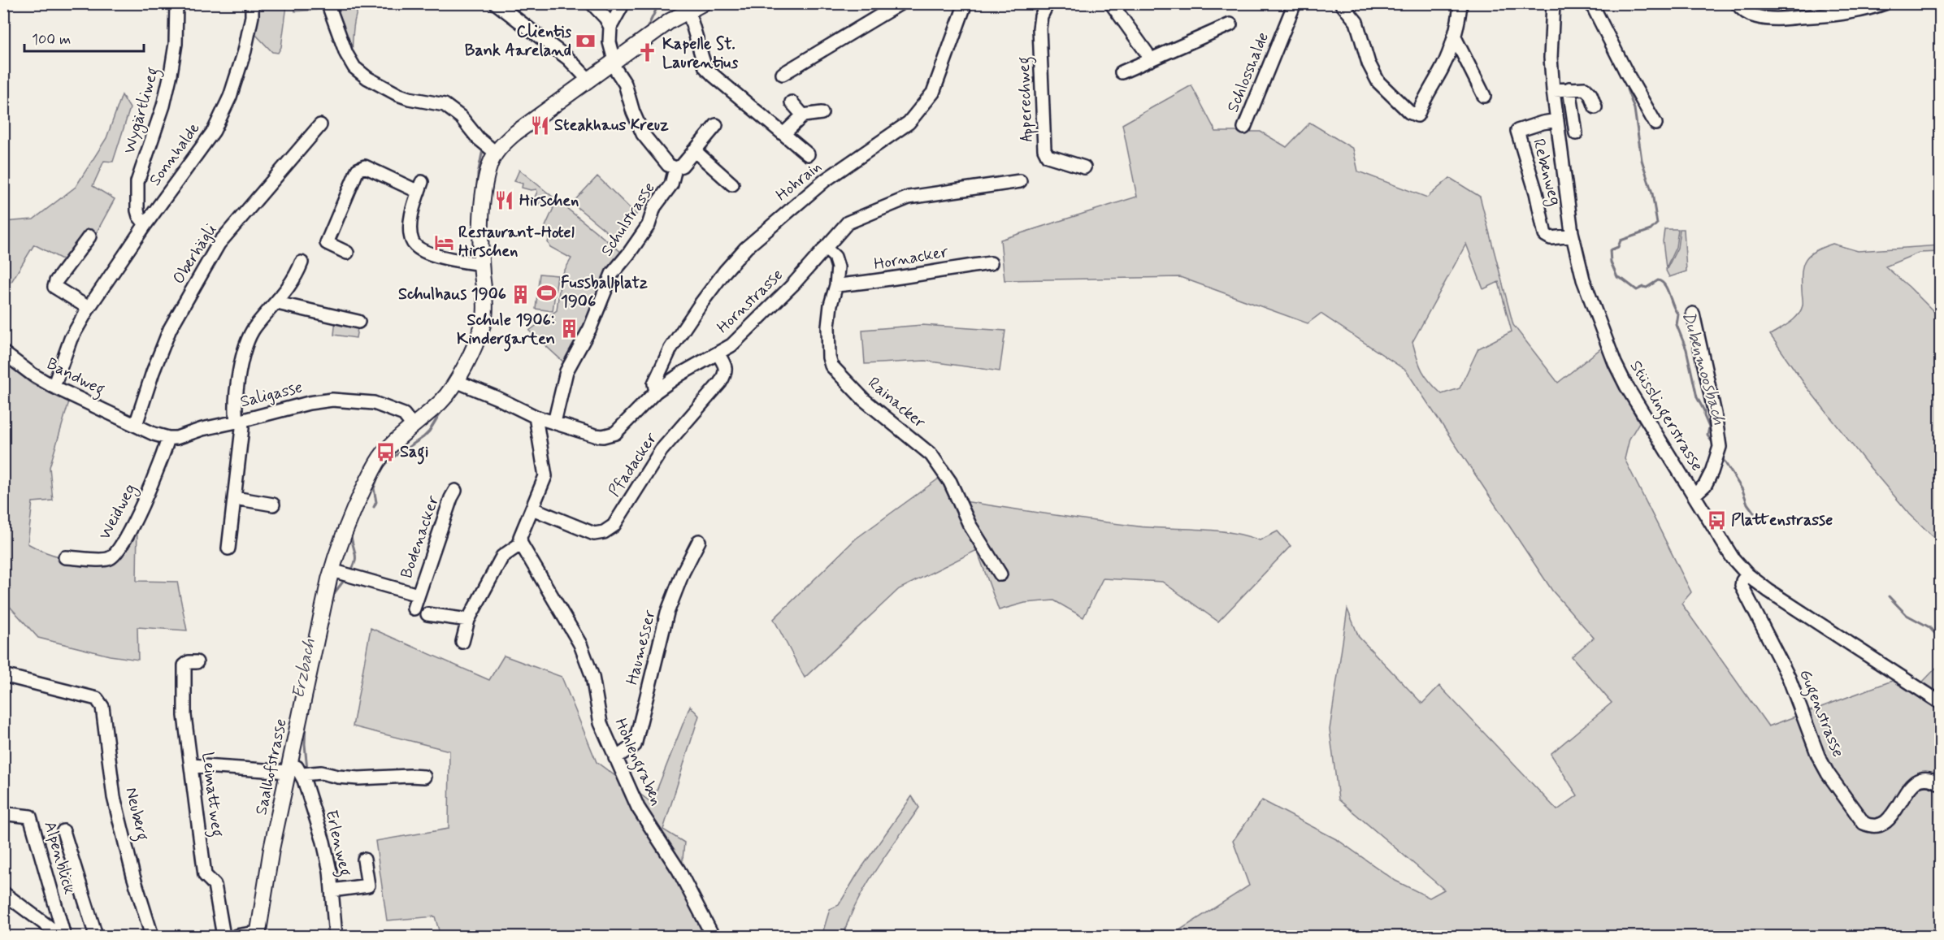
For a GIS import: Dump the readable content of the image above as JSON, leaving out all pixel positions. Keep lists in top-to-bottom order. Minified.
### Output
{"streets":{"main road":["Saalhofstrasse"],"street":["Schlosshalde","Apperechweg","Wygärtliweg","Sonnhalde","Rebenweg","Hohrain","Schulstrasse","Oberhägli","Hornacker","Hornstrasse","Bandweg","Saligasse","Rainacker","Stüsslingerstrasse","Pfadacker","Weidweg","Bodenacker","Haumesser","Gugenstrasse","Hohlengraben","Leimattweg","Neuberg","Erlenweg","Alpenblick"]},"crossings":[["Wygärtliweg","Sonnhalde"],["Sonnhalde","Bandweg"],["Rebenweg","Stüsslingerstrasse"],["Hohrain","Hornstrasse"],["Schulstrasse","Hornstrasse"],["Oberhägli","Bandweg"],["Hornacker","Rainacker"],["Hornstrasse","Rainacker"],["Hornstrasse","Pfadacker"],["Hornstrasse","Saalhofstrasse"],["Saligasse","Weidweg"],["Saligasse","Saalhofstrasse"],["Stüsslingerstrasse","Gugenstrasse"],["Bodenacker","Saalhofstrasse"],["Haumesser","Hohlengraben"],["Saalhofstrasse","Erlenweg"]],"water":["Dubenmoosbach","Erzbach"],"places":{"bank":["Clientis Bank Aareland"],"church":["Kapelle St. Laurentius"],"restaurant":["Steakhaus Kreuz","Hirschen"],"hotel":["Restaurant-Hotel Hirschen"],"sports":["Fussballplatz 1906"],"building":["Schulhaus 1906","Schule 1906: Kindergarten"],"bus stop":["Sagi","Plattenstrasse"]},"scale_bar":"100 m"}
